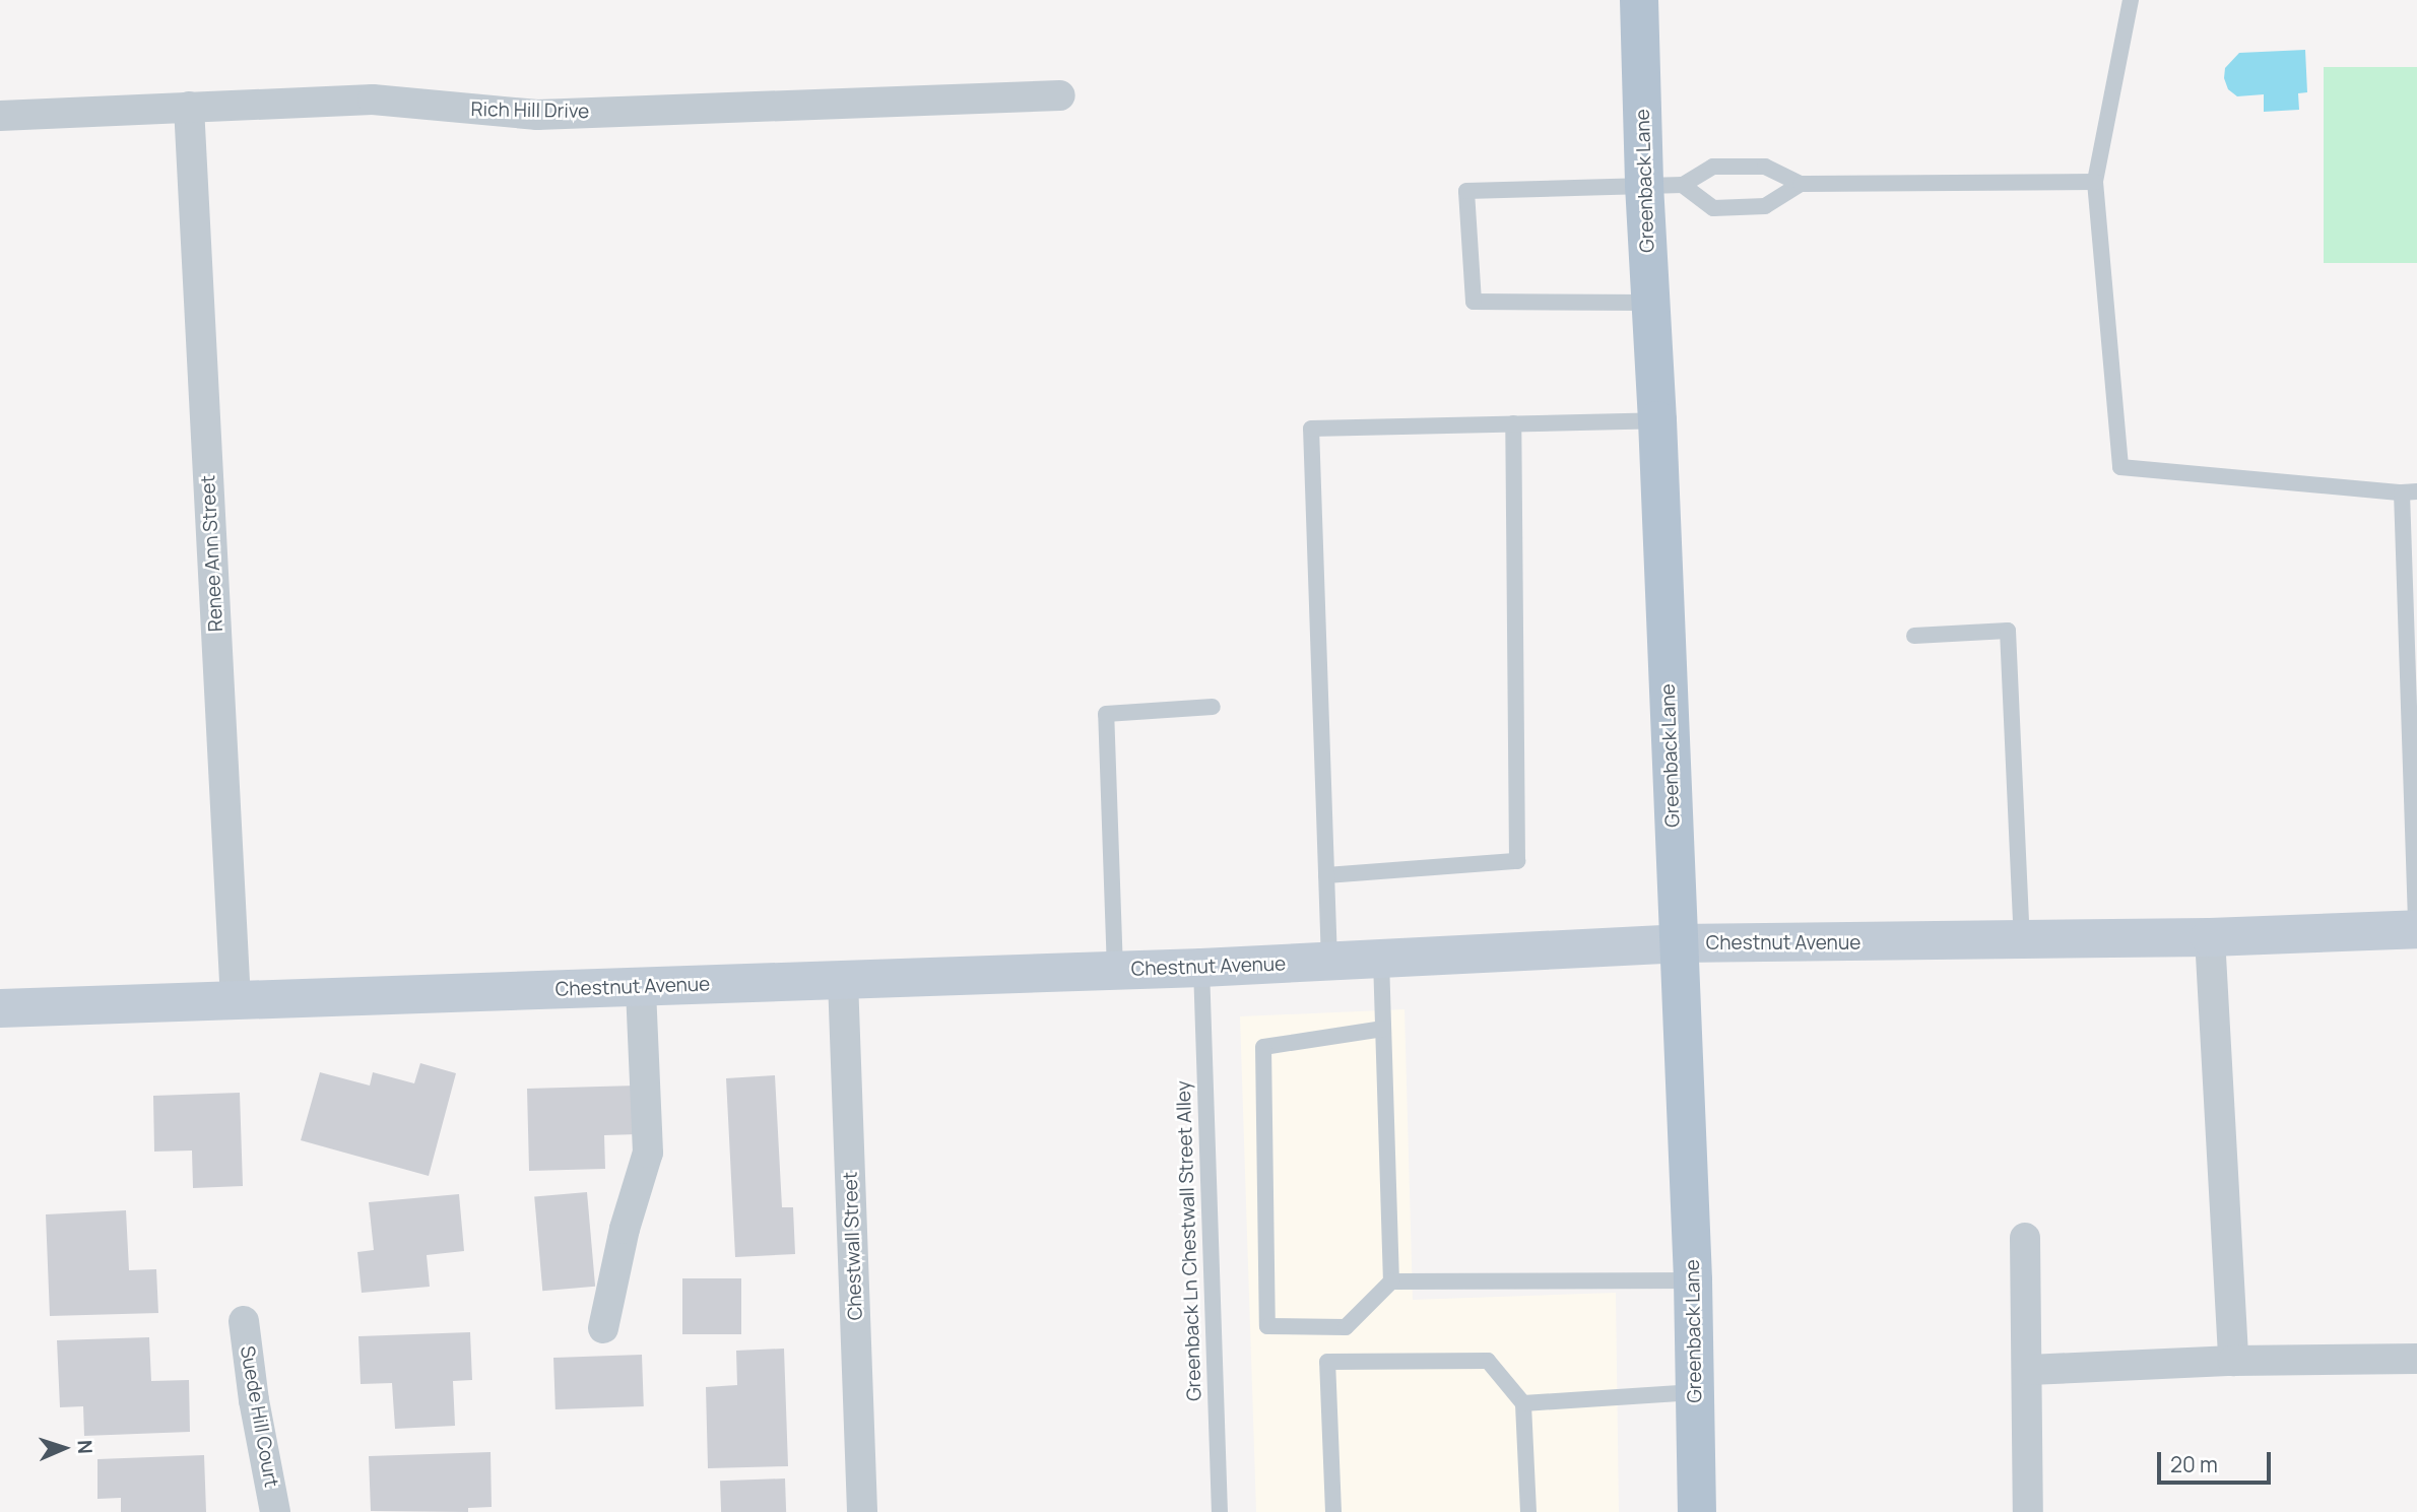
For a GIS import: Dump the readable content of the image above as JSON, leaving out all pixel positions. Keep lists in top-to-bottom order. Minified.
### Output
{"streets":{"main road":["Greenback Lane"],"street":["Rich Hill Drive","Renee Ann Street","Chestnut Avenue","Chestwall Street","Suede Hill Court"],"lane":["Greenback Ln Chestwall Street Alley"]},"crossings":[["Rich Hill Drive","Renee Ann Street"],["Greenback Lane","Chestnut Avenue"],["Renee Ann Street","Chestnut Avenue"],["Chestnut Avenue","Greenback Ln Chestwall Street Alley"],["Chestnut Avenue","Chestwall Street"]],"scale_bar":"20 m","north":"right"}
